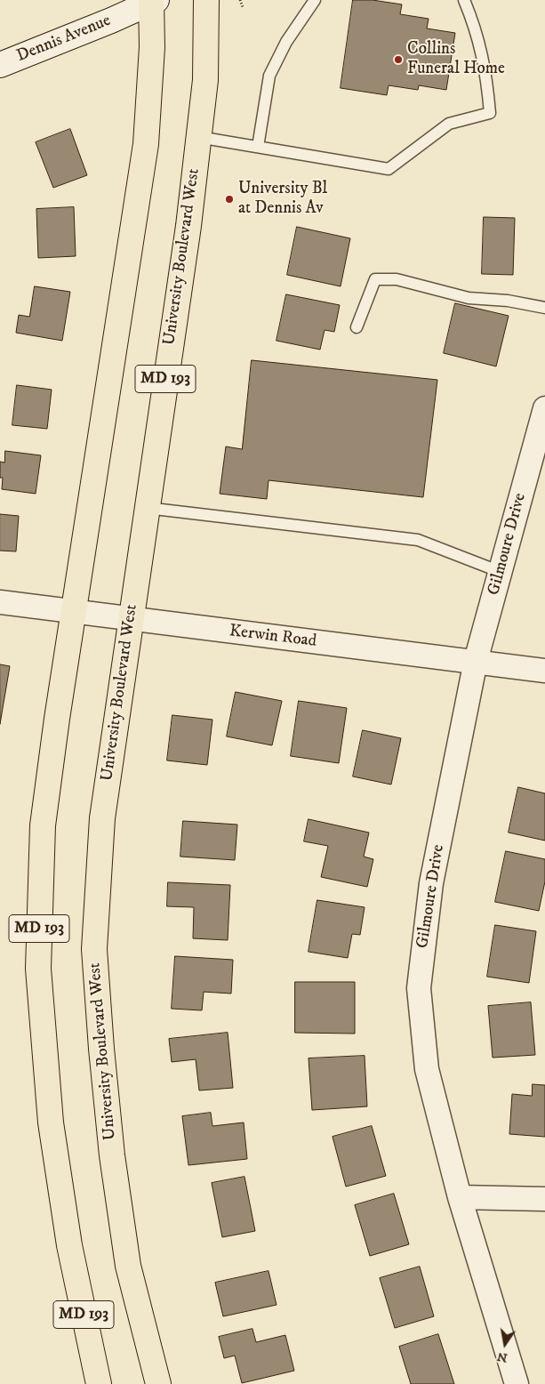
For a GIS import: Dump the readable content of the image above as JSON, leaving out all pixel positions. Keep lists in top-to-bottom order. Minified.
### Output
{"streets":{"main road":["University Boulevard West","MD 193"],"street":["Dennis Avenue","Gilmoure Drive","Kerwin Road"]},"crossings":[["Dennis Avenue","MD 193"],["University Boulevard West","Kerwin Road"],["MD 193","Kerwin Road"],["Gilmoure Drive","Kerwin Road"]],"places":["Collins Funeral Home","University Bl at Dennis Av"],"north":"bottom"}
